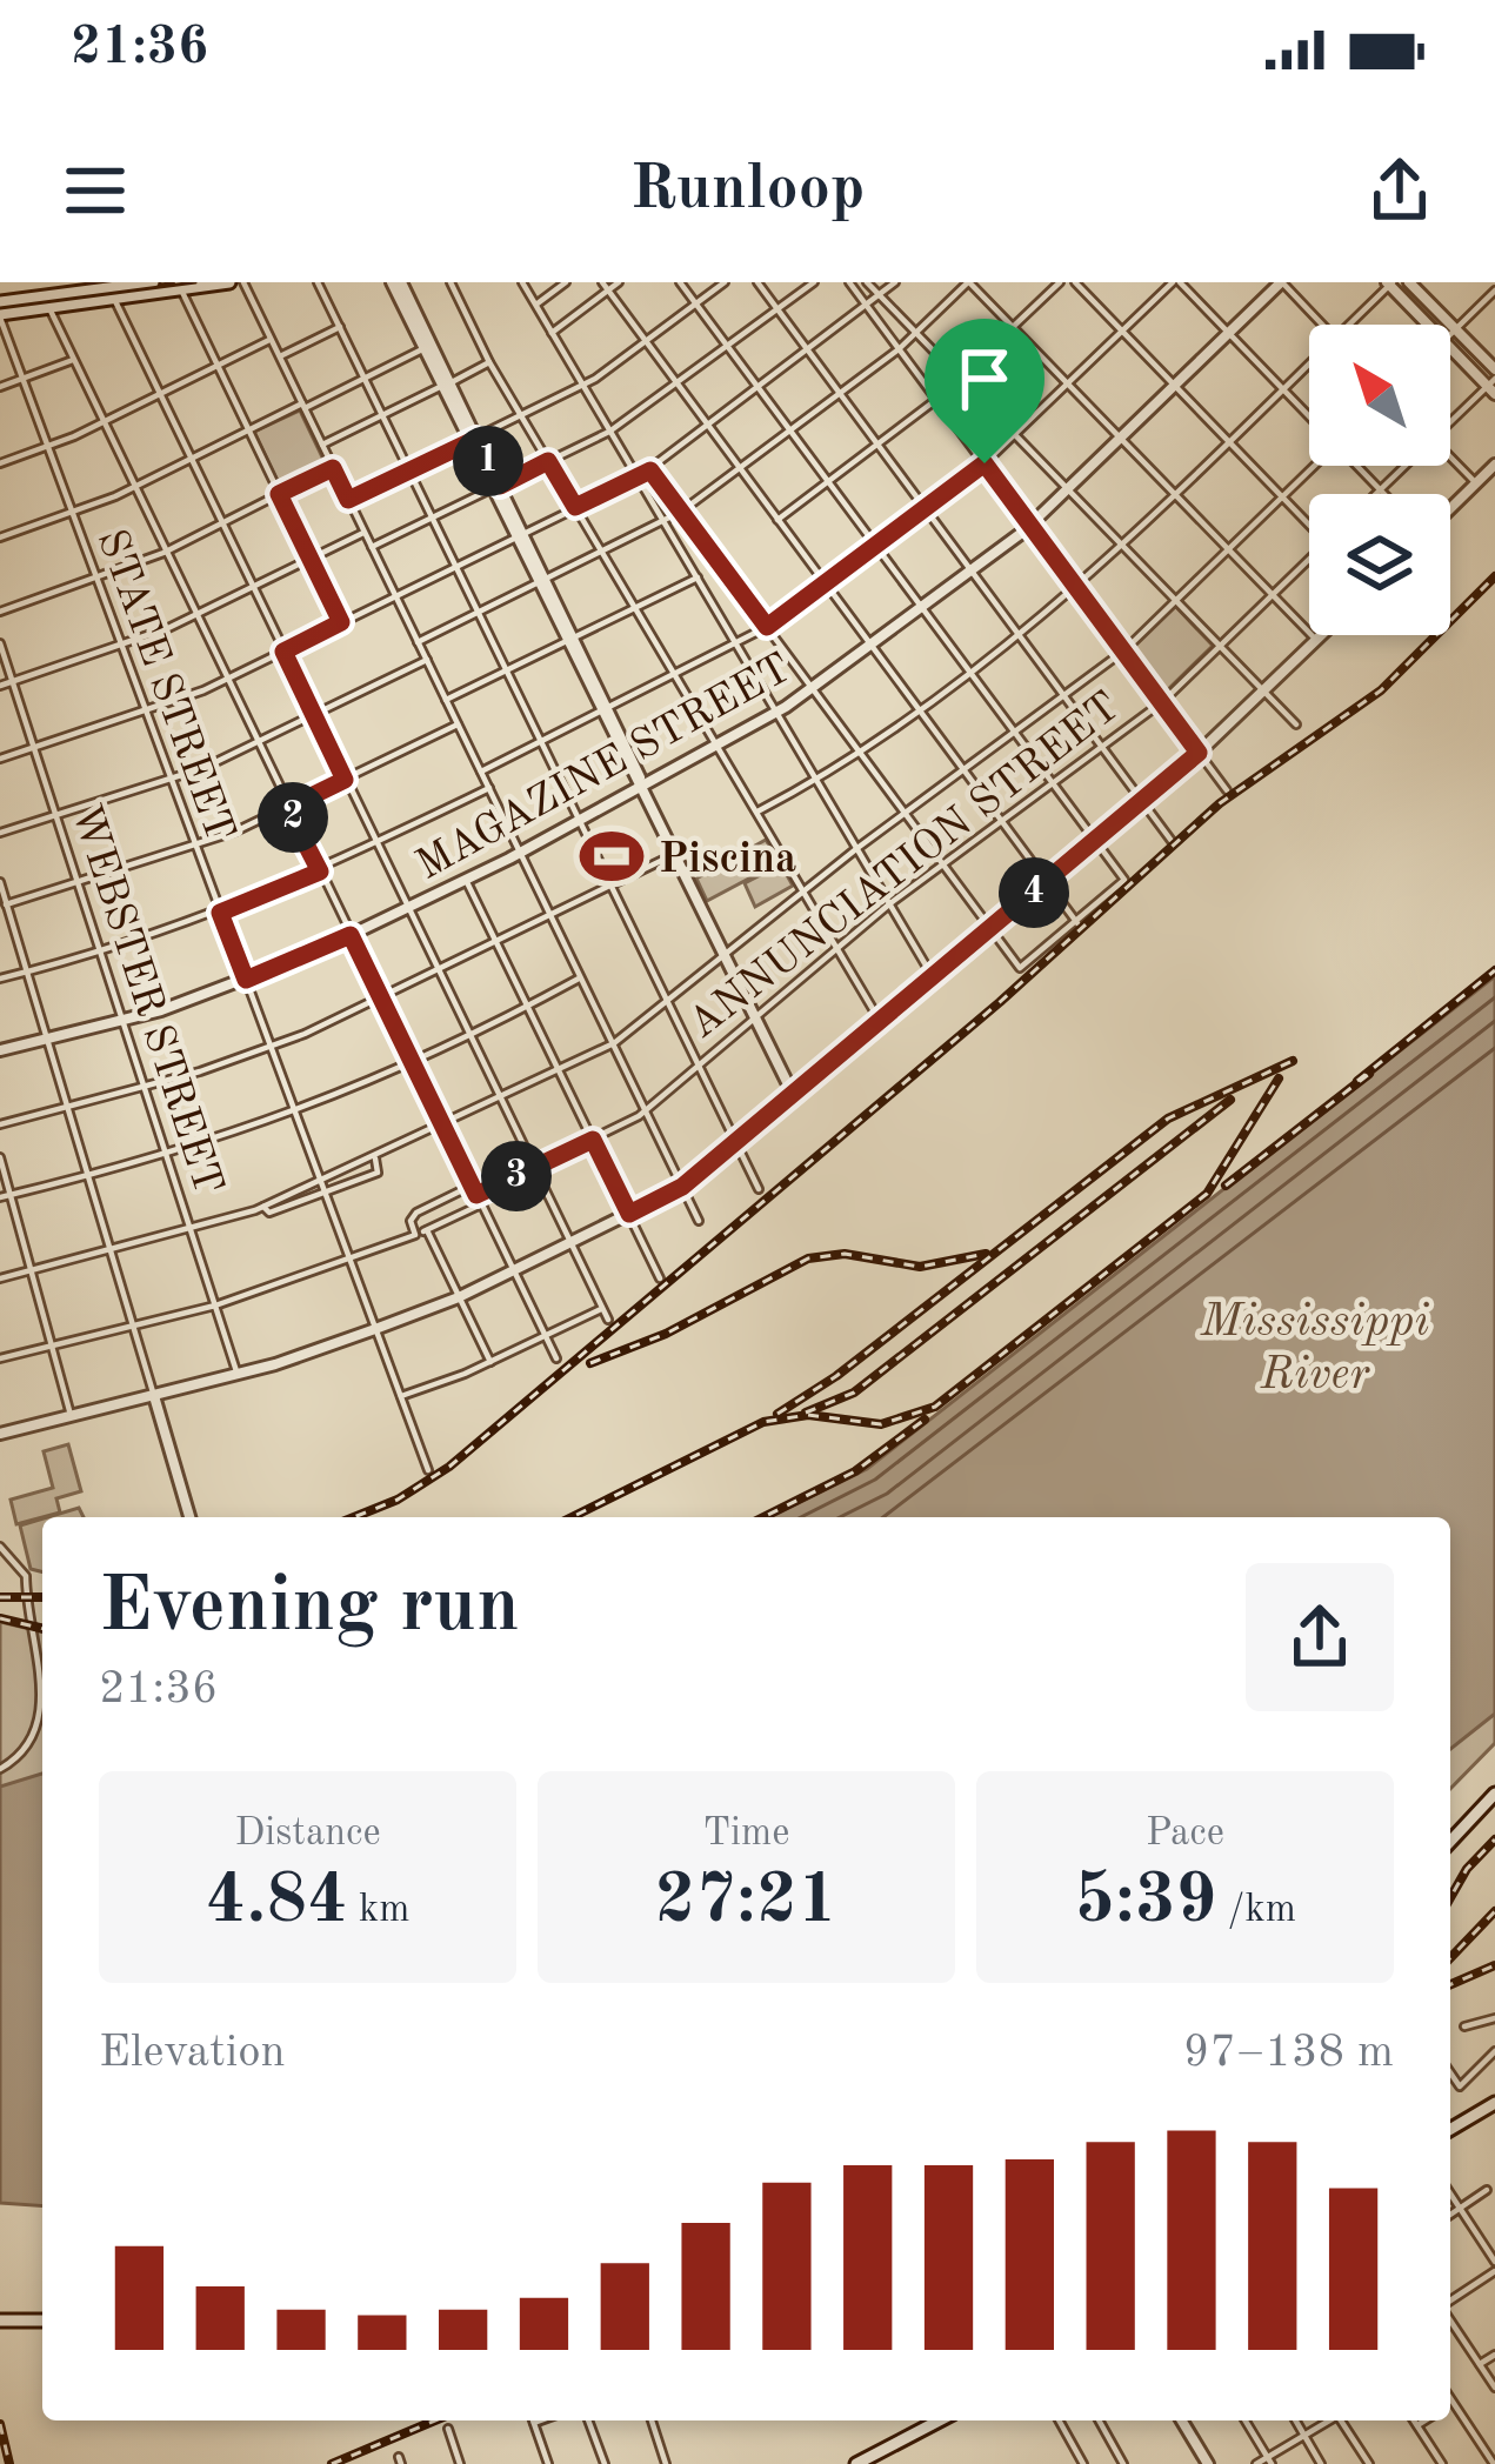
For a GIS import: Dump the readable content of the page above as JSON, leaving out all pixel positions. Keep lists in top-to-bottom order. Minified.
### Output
{"streets":{"street":["STATE STREET","MAGAZINE STREET","ANNUNCIATION STREET","WEBSTER STREET"]},"crossings":[["STATE STREET","MAGAZINE STREET"],["MAGAZINE STREET","WEBSTER STREET"]],"water":["Mississippi River"],"places":{"sports":["Piscina"]},"north":"top left","page":{"status":"21:36","header":"Runloop","pins":["1","2","4","3"],"heading":["Evening run","21:36"],"stats":[["Distance","4.84 km"],["Time","27:21"],["Pace","5:39 /km"]],"chart":["Elevation","97–138 m"]}}
